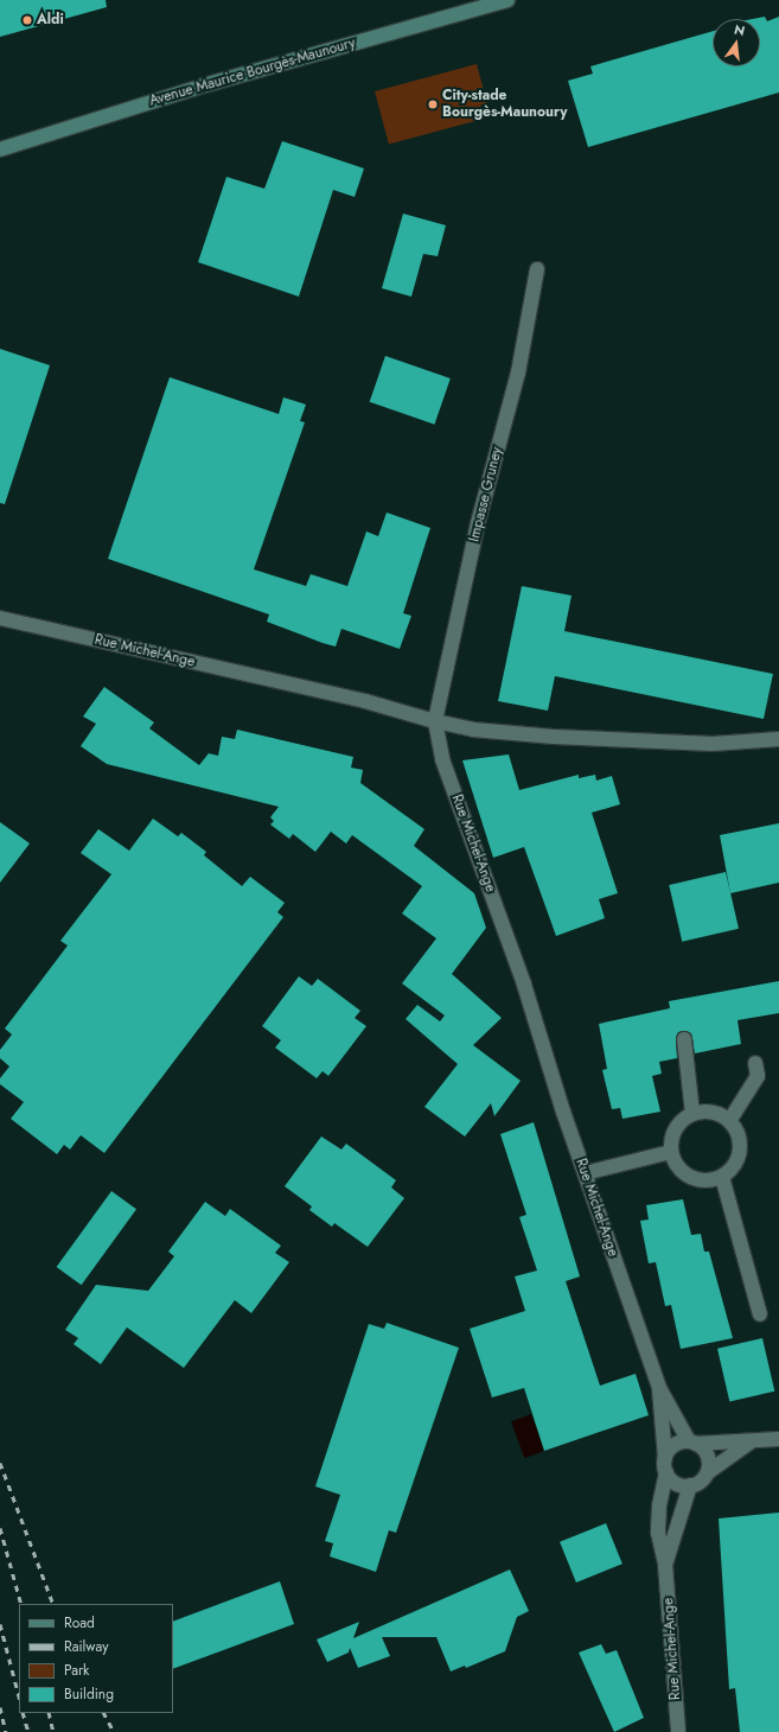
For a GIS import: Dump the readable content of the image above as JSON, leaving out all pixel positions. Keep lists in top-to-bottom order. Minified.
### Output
{"streets":{"street":["Avenue Maurice Bourgès-Maunoury","Impasse Gruney","Rue Michel-Ange"]},"crossings":[["Impasse Gruney","Rue Michel-Ange"]],"places":["Aldi","City-stade Bourgès-Maunoury"],"legend":["Road","Railway","Park","Building"],"north":"top"}
